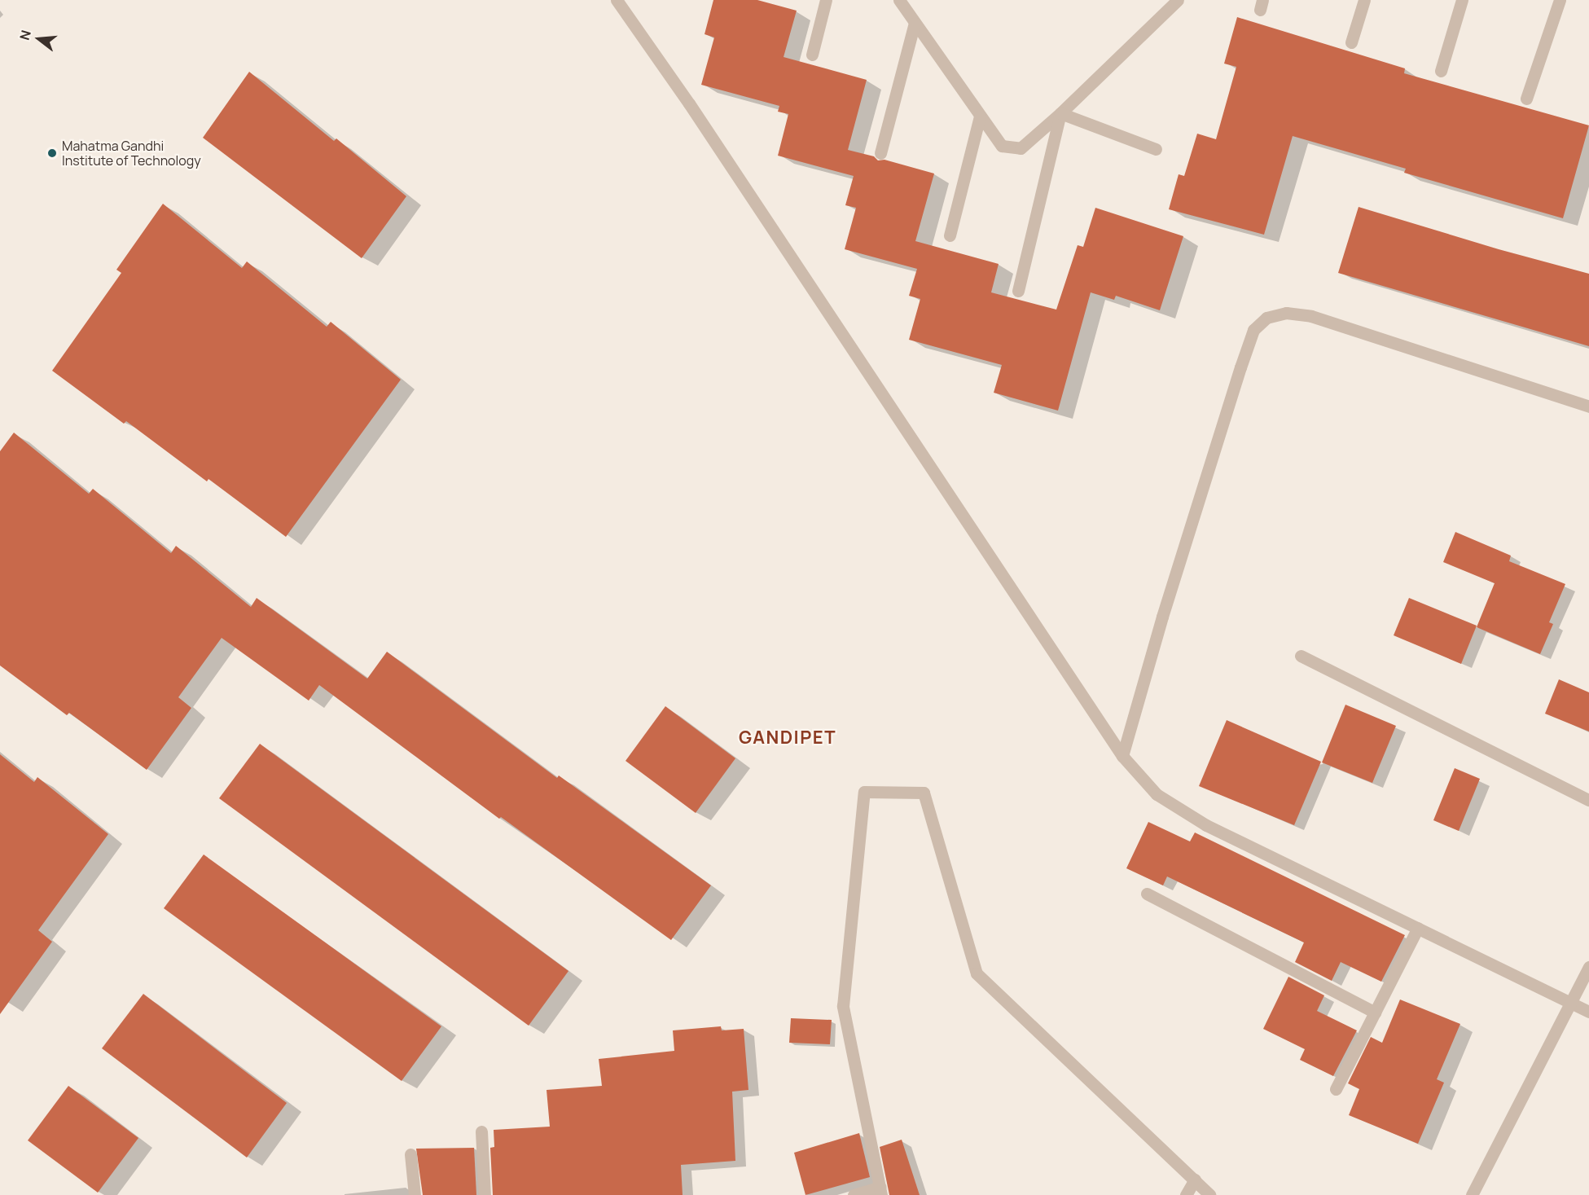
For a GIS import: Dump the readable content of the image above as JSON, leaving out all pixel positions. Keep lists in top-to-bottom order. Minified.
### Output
{"districts":["GANDIPET"],"places":["Mahatma Gandhi Institute of Technology"],"north":"left"}
